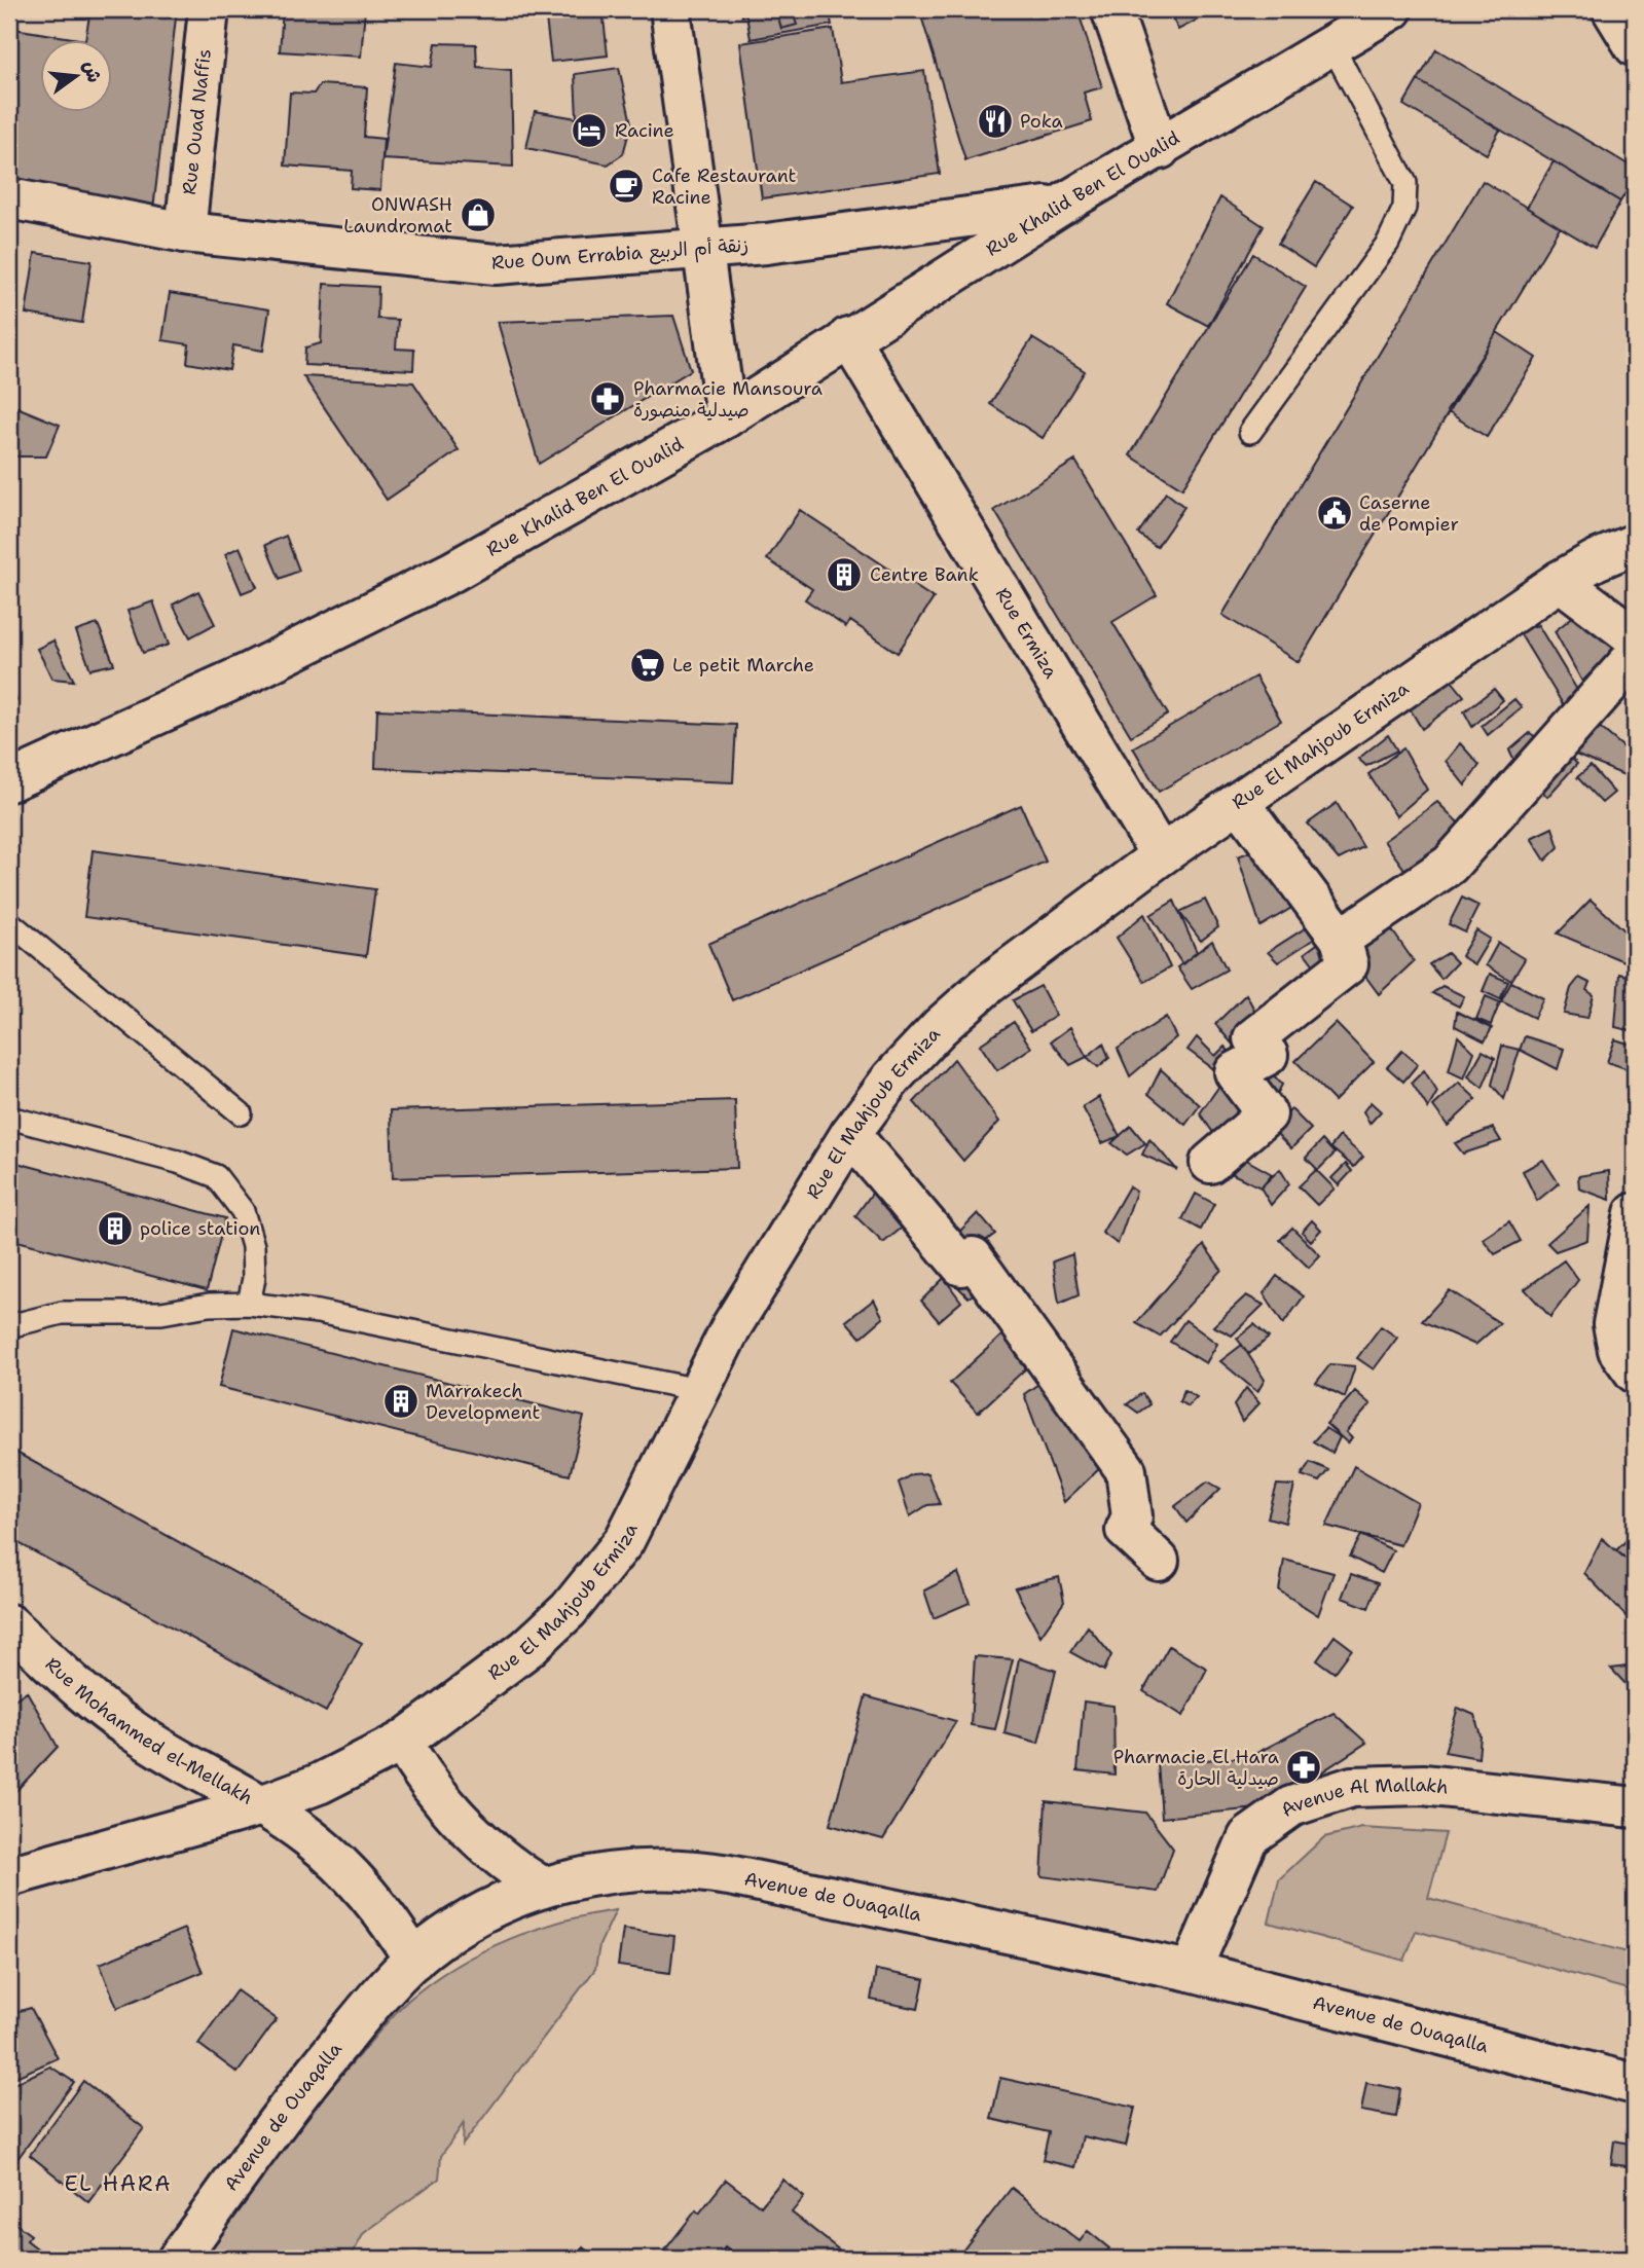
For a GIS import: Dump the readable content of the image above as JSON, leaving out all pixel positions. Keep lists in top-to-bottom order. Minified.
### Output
{"streets":{"street":["Rue Ouad Naffis","Rue Khalid Ben El Oualid","Rue Oum Errabia زنقة أم الربيع","Rue Ermiza","Rue El Mahjoub Ermiza","Rue Mohammed el-Mellakh","Avenue Al Mallakh","Avenue de Ouaqalla"]},"crossings":[["Rue Ouad Naffis","Rue Oum Errabia زنقة أم الربيع"],["Rue Khalid Ben El Oualid","Rue Oum Errabia زنقة أم الربيع"],["Rue Khalid Ben El Oualid","Rue Ermiza"],["Rue Ermiza","Rue El Mahjoub Ermiza"],["Rue El Mahjoub Ermiza","Rue Mohammed el-Mellakh"],["Rue Mohammed el-Mellakh","Avenue de Ouaqalla"],["Avenue Al Mallakh","Avenue de Ouaqalla"]],"districts":["EL HARA"],"places":{"restaurant":["Poka"],"hotel":["Racine"],"cafe":["Cafe Restaurant Racine"],"shop":["ONWASH Laundromat"],"pharmacy":["Pharmacie Mansoura صيدلية منصورة","Pharmacie El Hara صيدلية الحارة"],"public building":["Caserne de Pompier"],"building":["Centre Bank","police station","Marrakech Development"],"supermarket":["Le petit Marche"]},"north":"right"}
